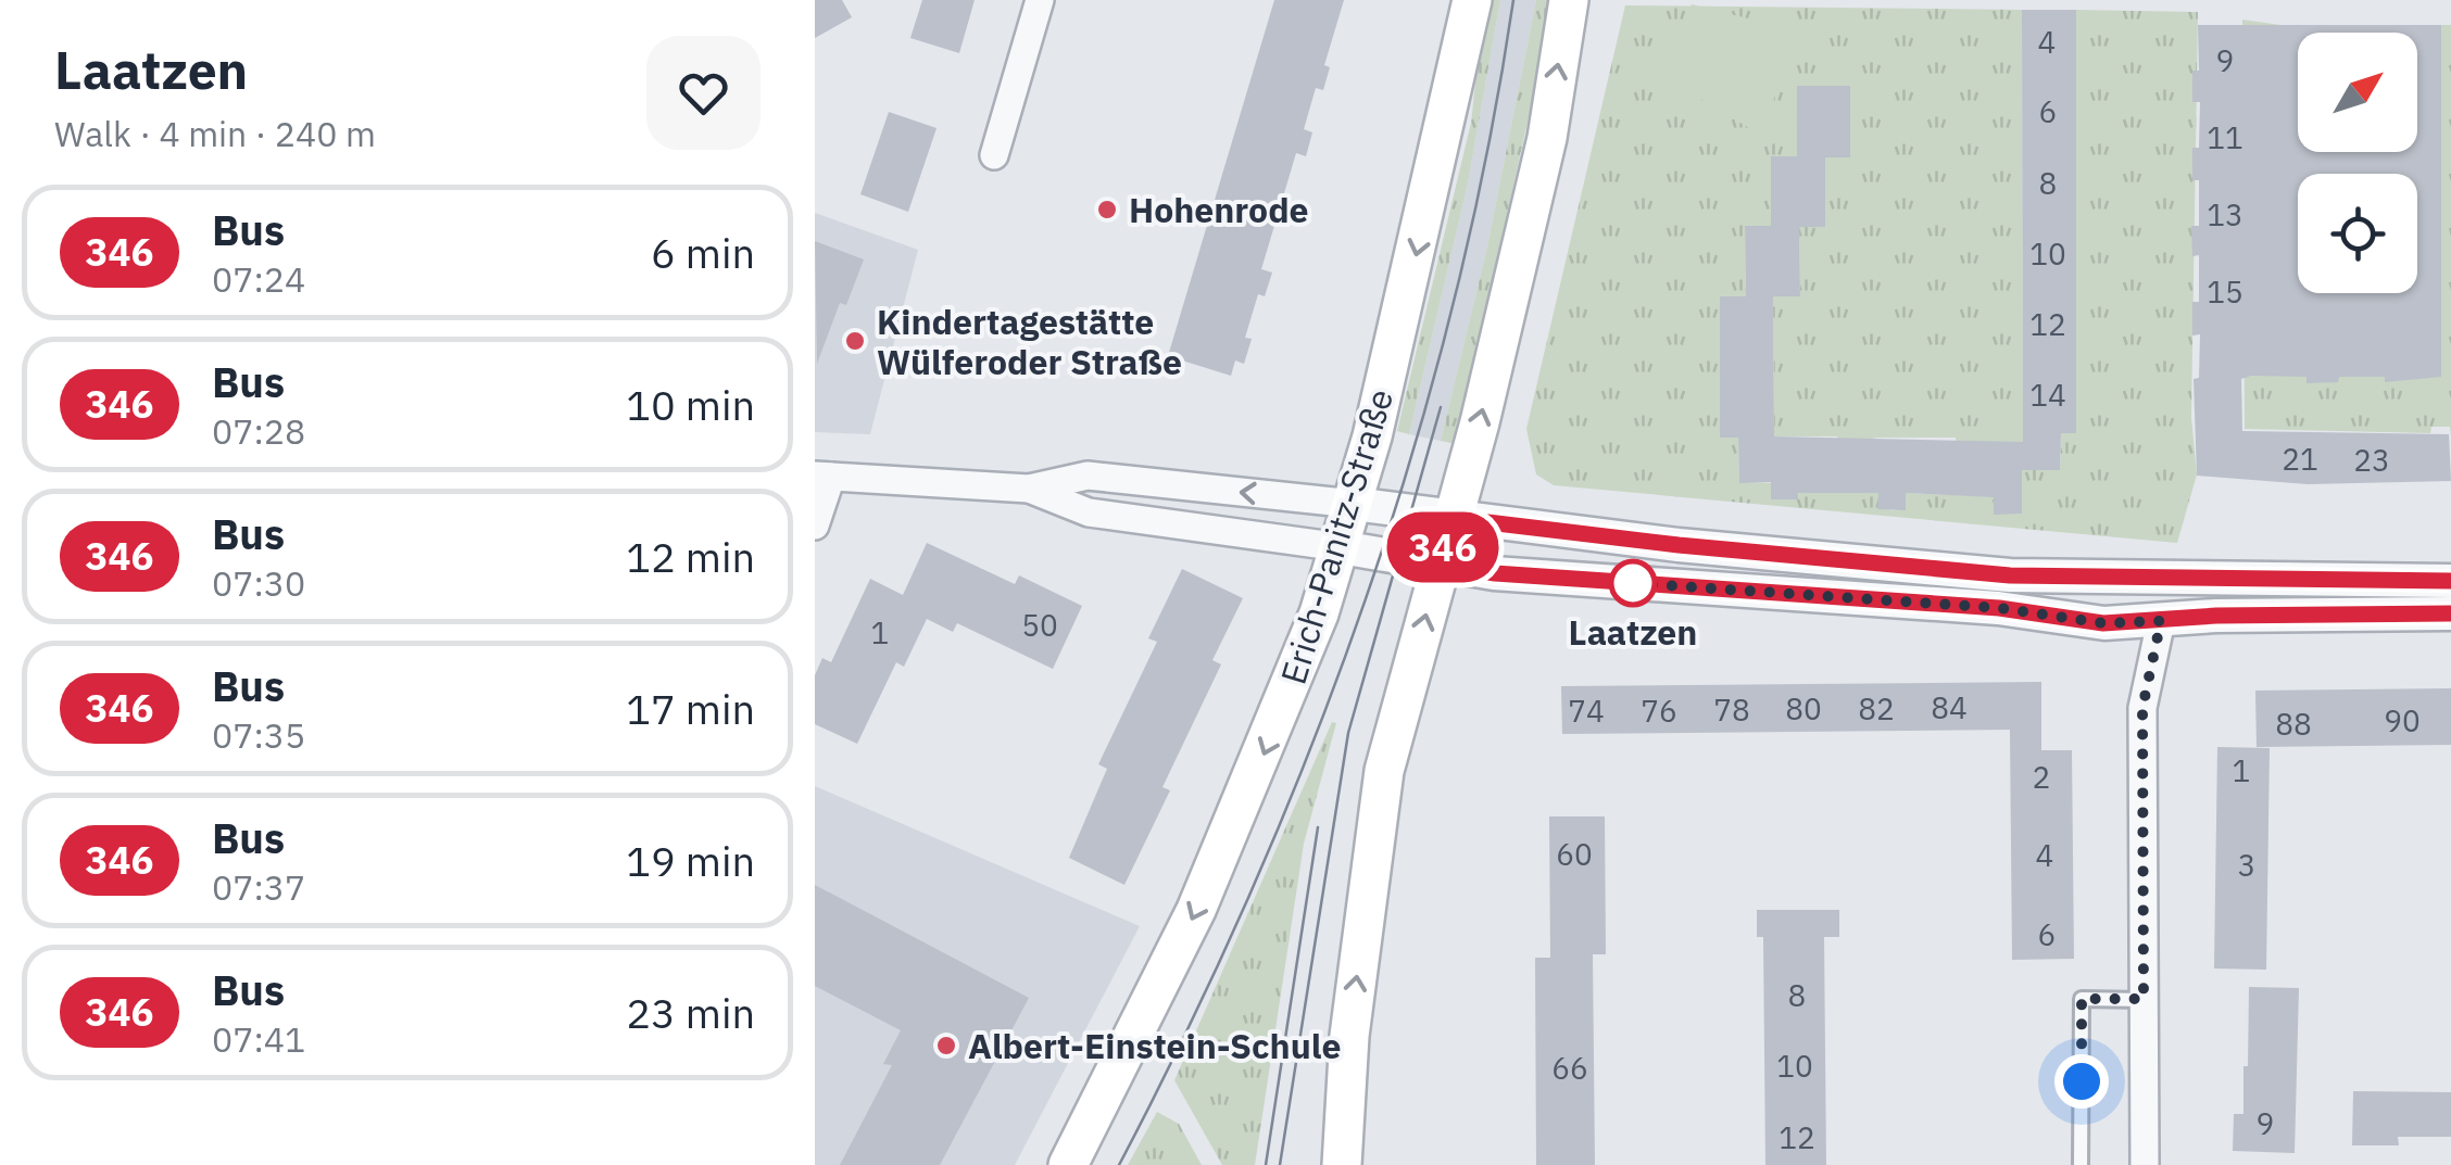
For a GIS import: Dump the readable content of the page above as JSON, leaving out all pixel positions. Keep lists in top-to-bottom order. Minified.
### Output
{"streets":{"main road":["Erich-Panitz-Straße"]},"places":["Hohenrode","Kindertagestätte Wülferoder Straße","Laatzen","Albert-Einstein-Schule"],"lines":["bus line 346"],"house_numbers":["4","9","6","11","8","13","10","15","12","14","21","23","50","1","84","80","82","78","74","76","90","88","1","2","60","4","3","6","8","10","66","9","12"],"north":"top right","page":{"heading":["Laatzen","Walk · 4 min · 240 m"],"on_map":"346","list":[{"mark":"346","name":"Bus","note":"07:24","value":"6 min"},{"mark":"346","name":"Bus","note":"07:28","value":"10 min"},{"mark":"346","name":"Bus","note":"07:30","value":"12 min"},{"mark":"346","name":"Bus","note":"07:35","value":"17 min"},{"mark":"346","name":"Bus","note":"07:37","value":"19 min"},{"mark":"346","name":"Bus","note":"07:41","value":"23 min"}]}}
